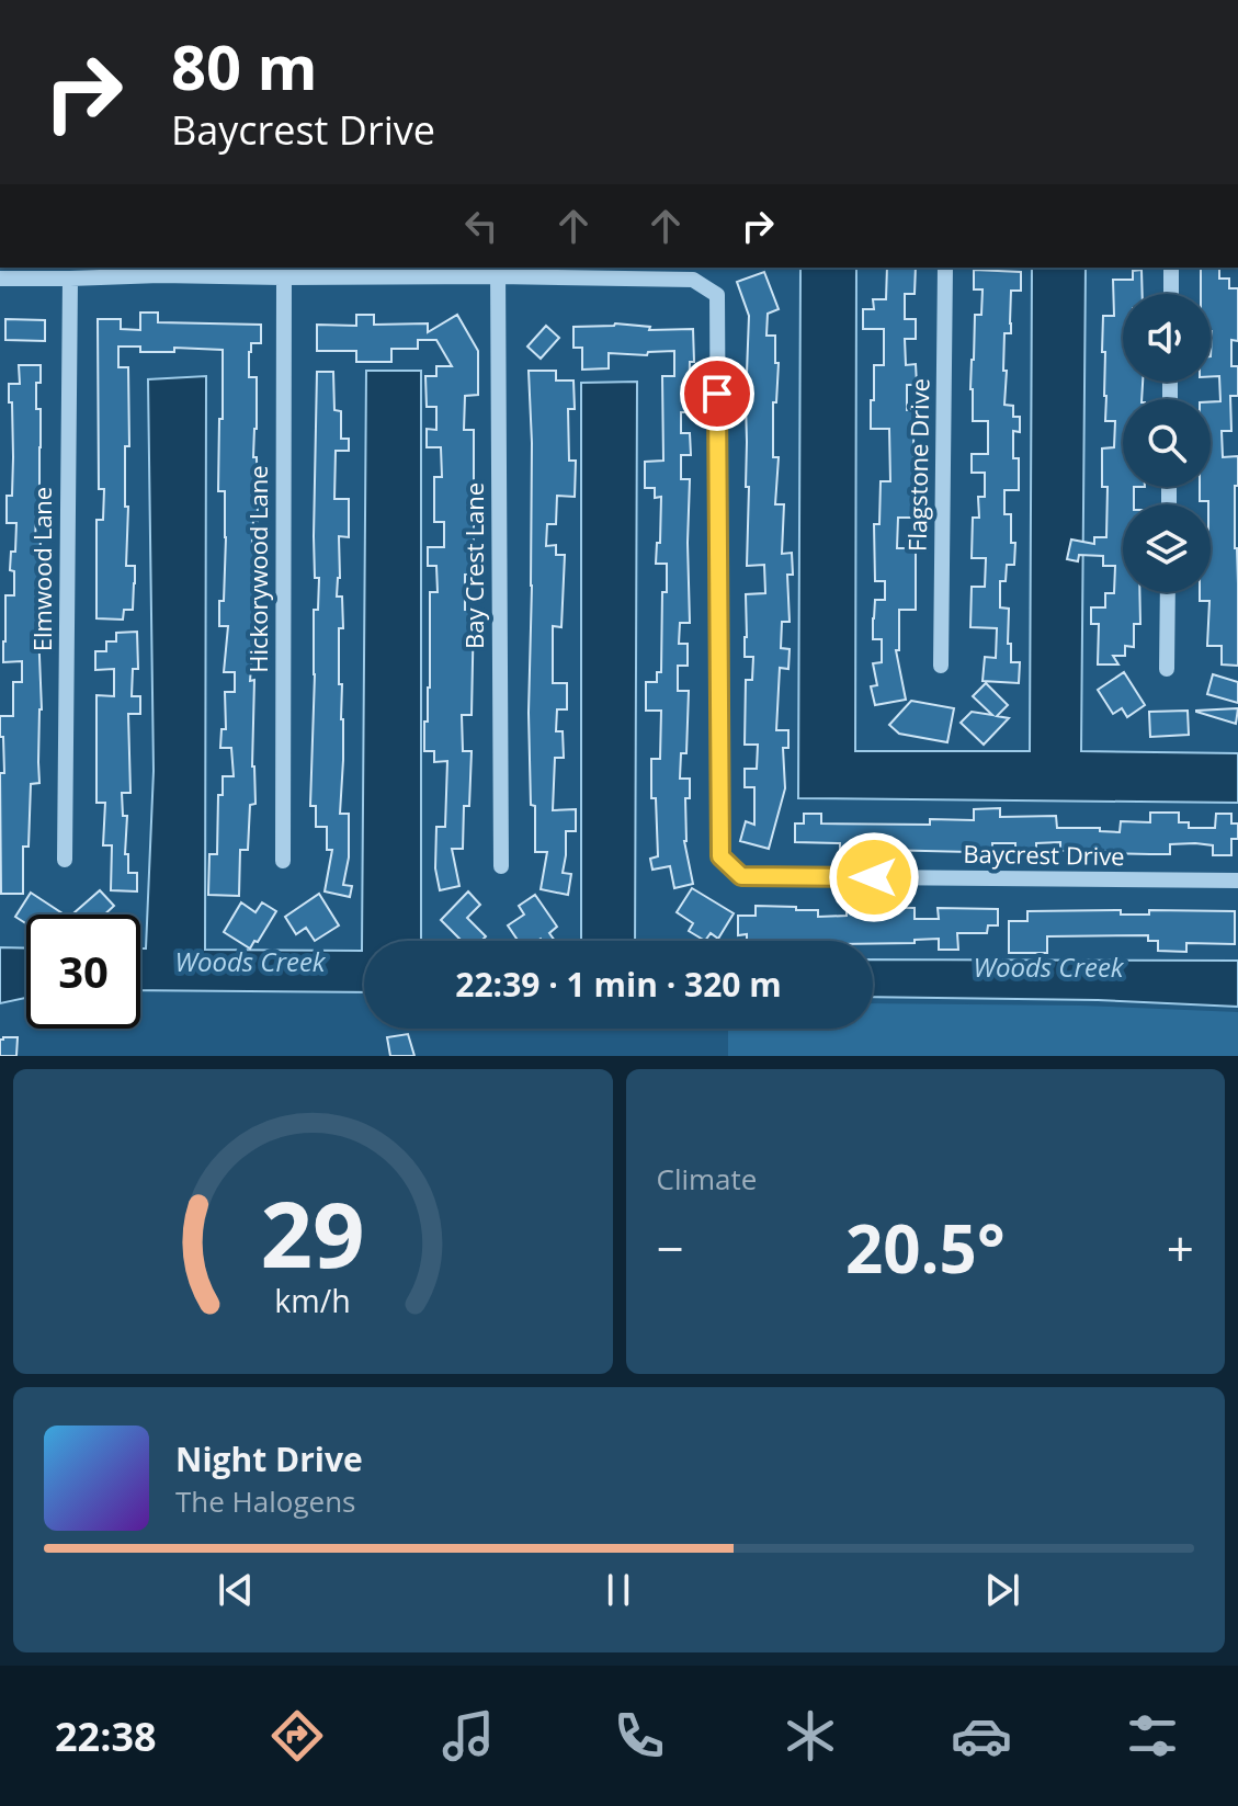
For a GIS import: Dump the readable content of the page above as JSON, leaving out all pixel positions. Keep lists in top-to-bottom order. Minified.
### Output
{"streets":{"street":["Flagstone Drive","Bay Crest Lane","Elmwood Lane","Hickorywood Lane","Baycrest Drive"]},"crossings":[["Bay Crest Lane","Baycrest Drive"],["Elmwood Lane","Baycrest Drive"],["Hickorywood Lane","Baycrest Drive"]],"water":["Woods Creek"],"page":{"turn":["80 m","Baycrest Drive"],"limit":"30","trip":"22:39 · 1 min · 320 m","tile":"Climate","heat":["−","20.5°","+"],"song":["Night Drive","The Halogens"],"tabs":"22:38","gauge":["29","km/h"]}}
